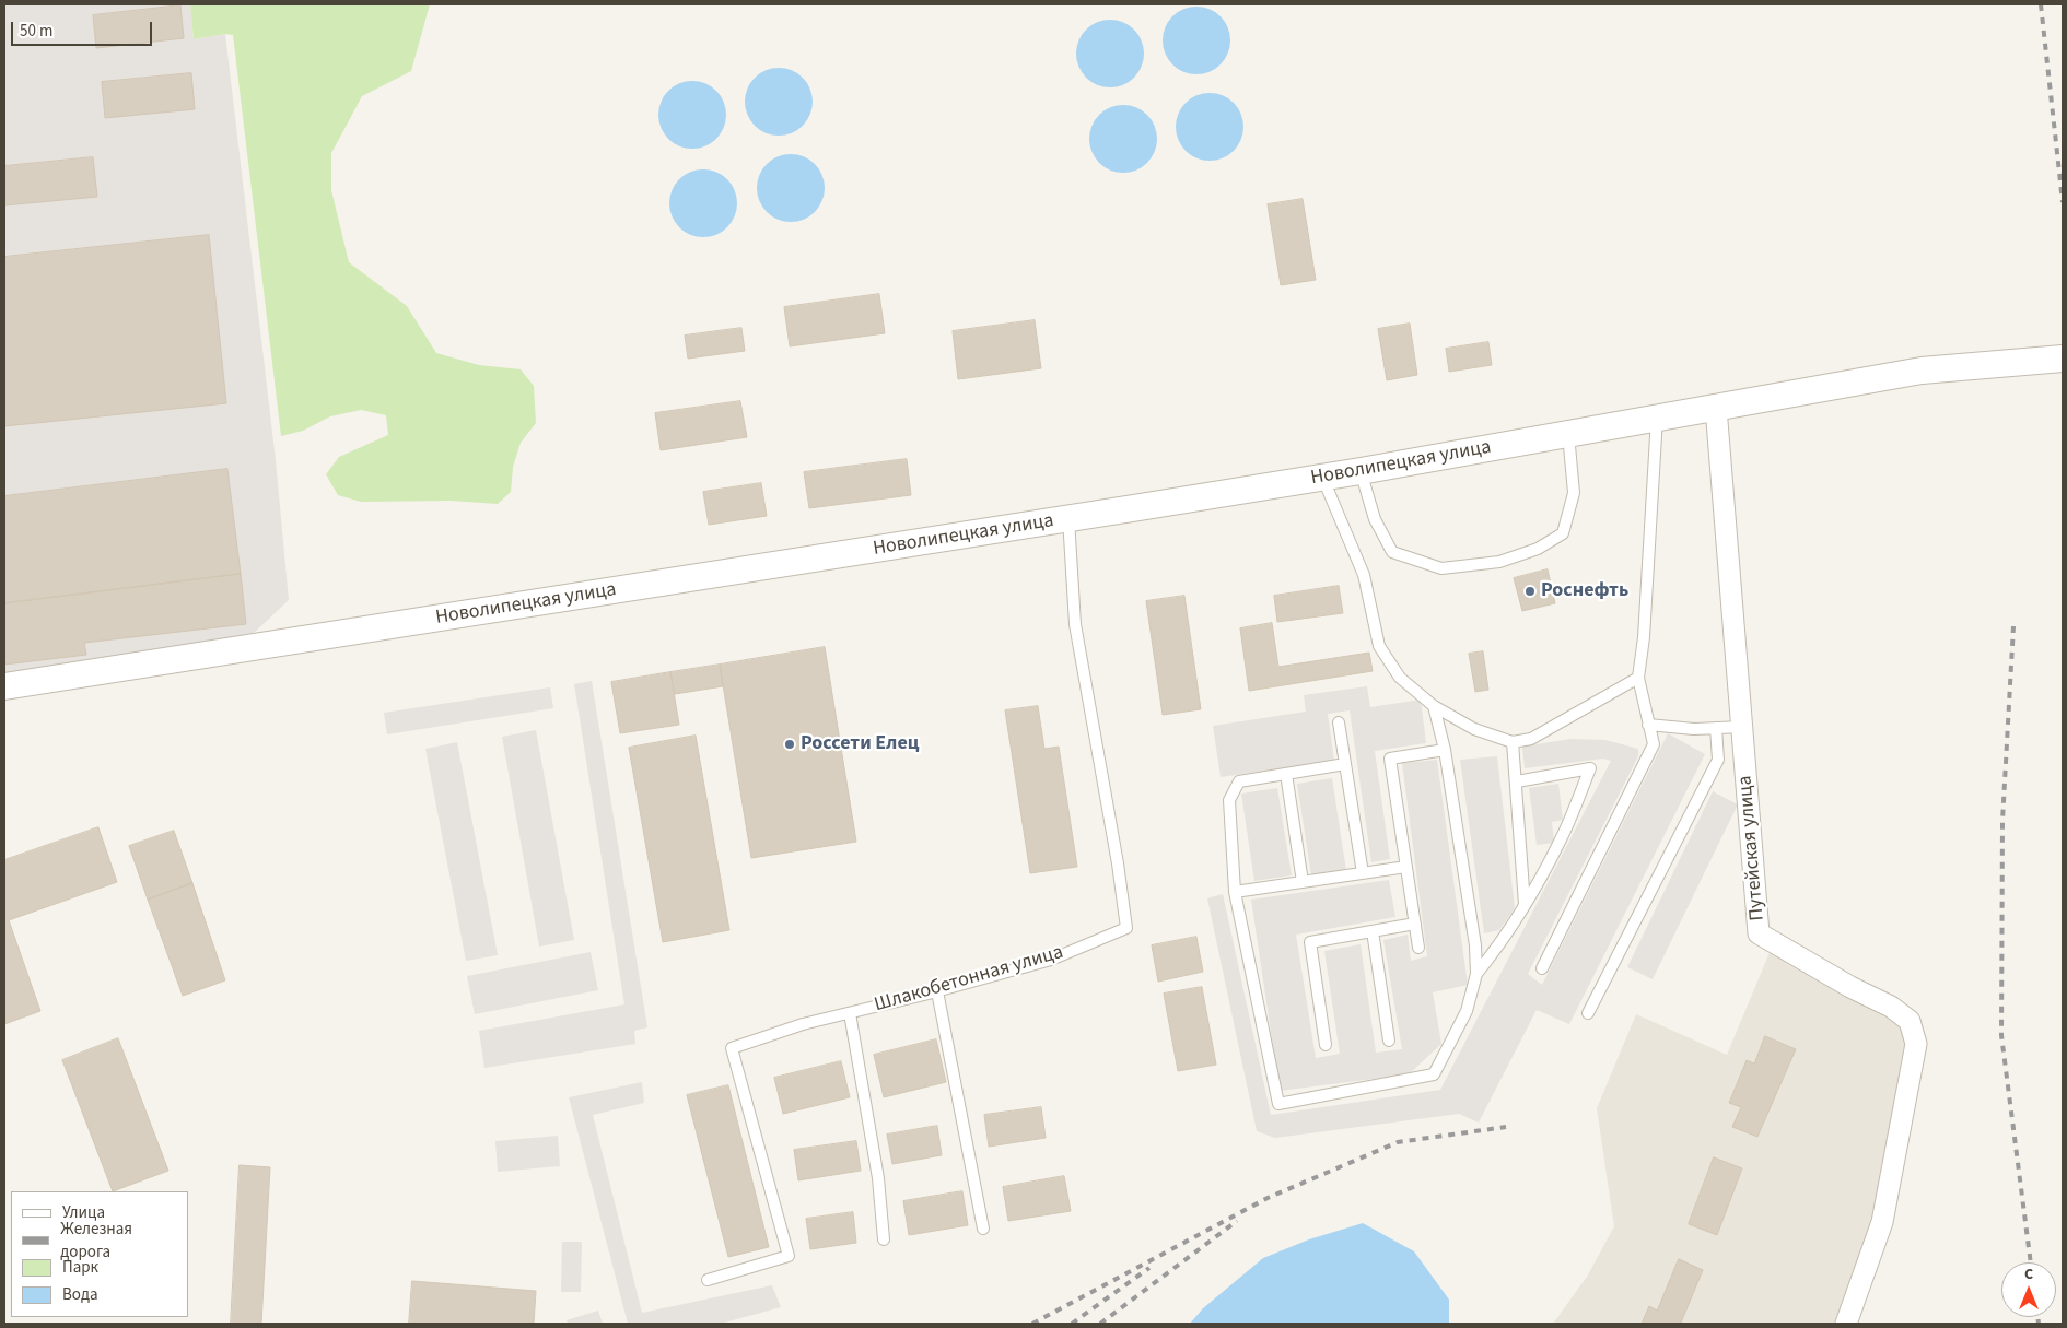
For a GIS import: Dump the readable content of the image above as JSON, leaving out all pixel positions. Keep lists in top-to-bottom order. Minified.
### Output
{"streets":{"street":["Новолипецкая улица","Путейская улица"],"lane":["Шлакобетонная улица"]},"crossings":[["Новолипецкая улица","Путейская улица"],["Новолипецкая улица","Шлакобетонная улица"]],"places":["Роснефть","Россети Елец"],"legend":["Улица","Железная дорога","Парк","Вода"],"scale_bar":"50 m","north":"top"}
